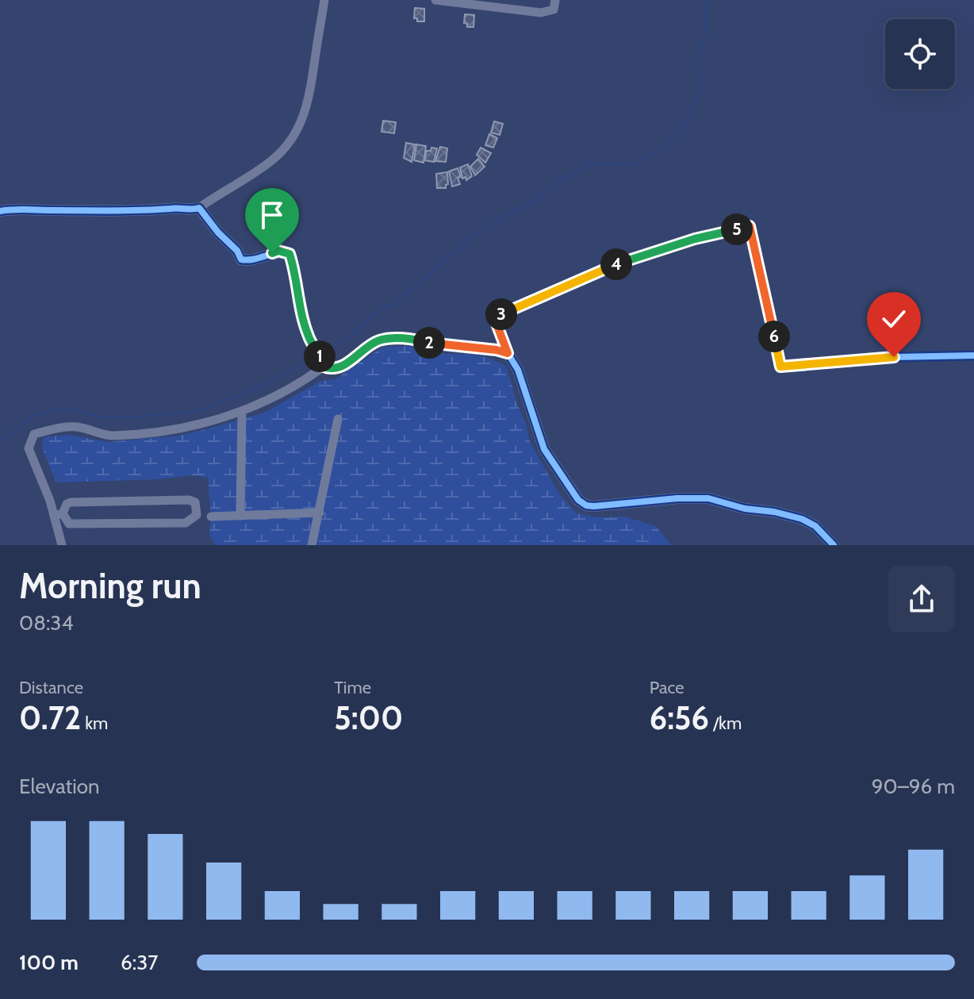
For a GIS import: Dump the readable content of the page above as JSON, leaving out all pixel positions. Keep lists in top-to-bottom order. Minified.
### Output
{"page":{"pins":["5","4","3","6","2","1"],"heading":["Morning run","08:34"],"stats":[["Distance","0.72 km"],["Time","5:00"],["Pace","6:56 /km"]],"chart":["Elevation","90–96 m"],"list":[{"name":"100 m","note":"6:37"}]}}
